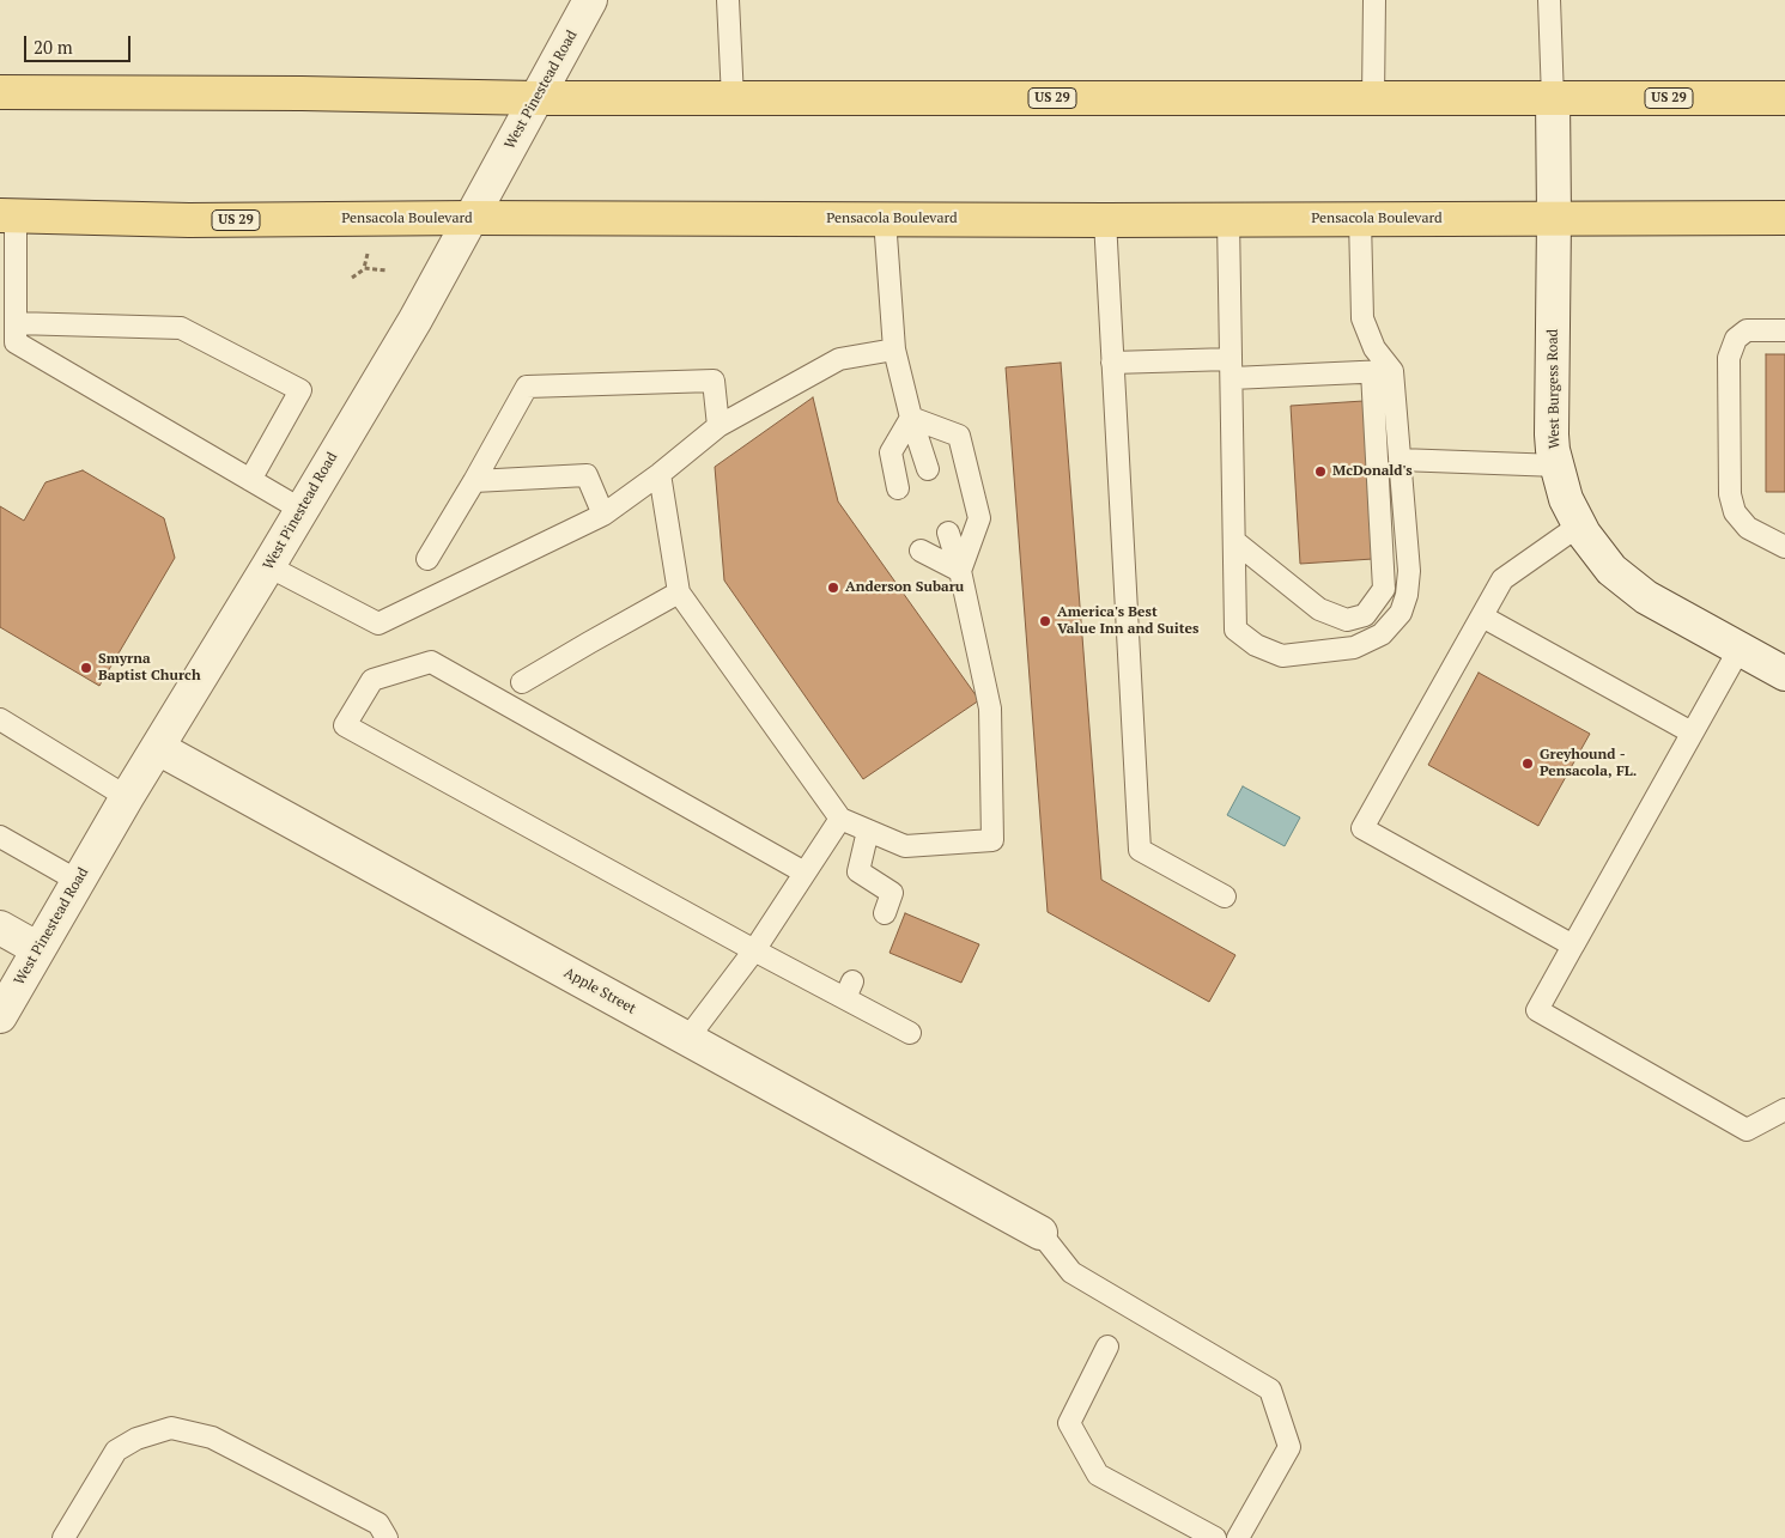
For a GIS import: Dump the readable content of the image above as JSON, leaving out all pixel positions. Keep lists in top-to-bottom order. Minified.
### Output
{"streets":{"main road":["US 29","Pensacola Boulevard"],"street":["West Pinestead Road","West Burgess Road","Apple Street"]},"crossings":[["West Pinestead Road","US 29"],["West Pinestead Road","Pensacola Boulevard"],["West Pinestead Road","Apple Street"],["US 29","West Burgess Road"],["Pensacola Boulevard","West Burgess Road"]],"places":["McDonald's","Anderson Subaru","America's Best Value Inn and Suites","Smyrna Baptist Church","Greyhound - Pensacola, FL."],"scale_bar":"20 m"}
